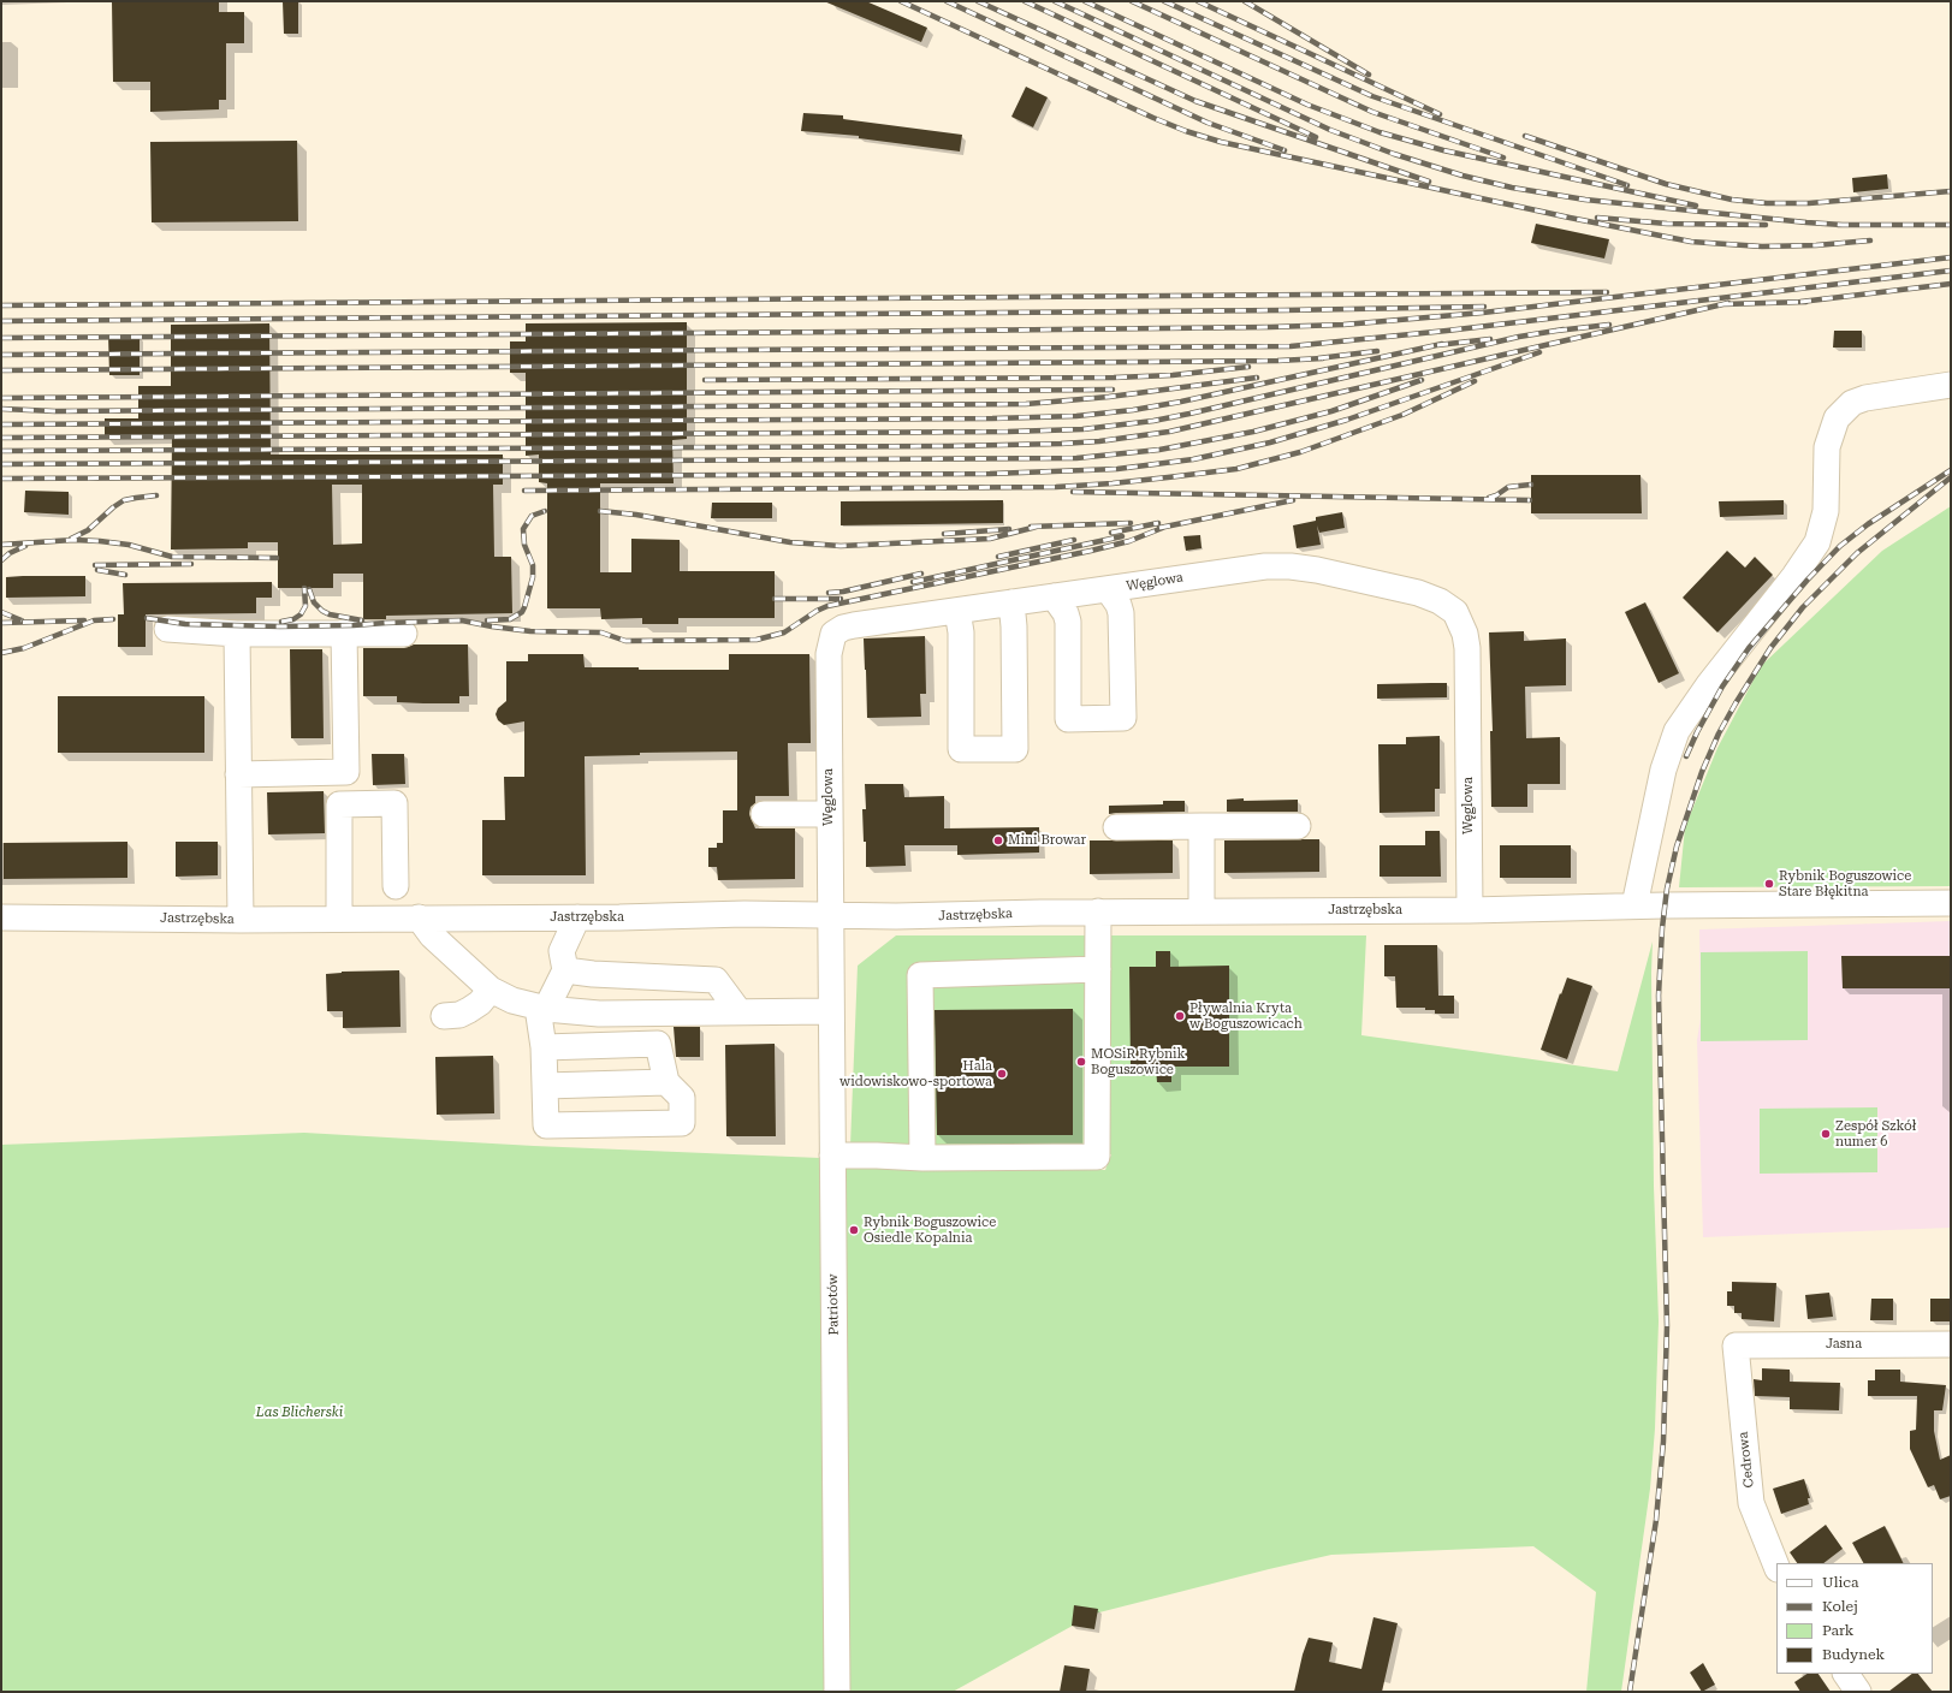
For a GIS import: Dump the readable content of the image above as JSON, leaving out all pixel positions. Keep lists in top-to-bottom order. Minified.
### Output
{"streets":{"street":["Węglowa","Jastrzębska","Patriotów","Jasna","Cedrowa"]},"crossings":[["Węglowa","Jastrzębska"],["Węglowa","Patriotów"],["Jastrzębska","Patriotów"],["Jasna","Cedrowa"]],"parks":["Las Blicherski"],"places":["Mini Browar","Rybnik Boguszowice Stare Błękitna","Pływalnia Kryta w Boguszowicach","MOSiR Rybnik Boguszowice","Hala widowiskowo-sportowa","Zespół Szkół numer 6","Rybnik Boguszowice Osiedle Kopalnia"],"legend":["Ulica","Kolej","Park","Budynek"]}
